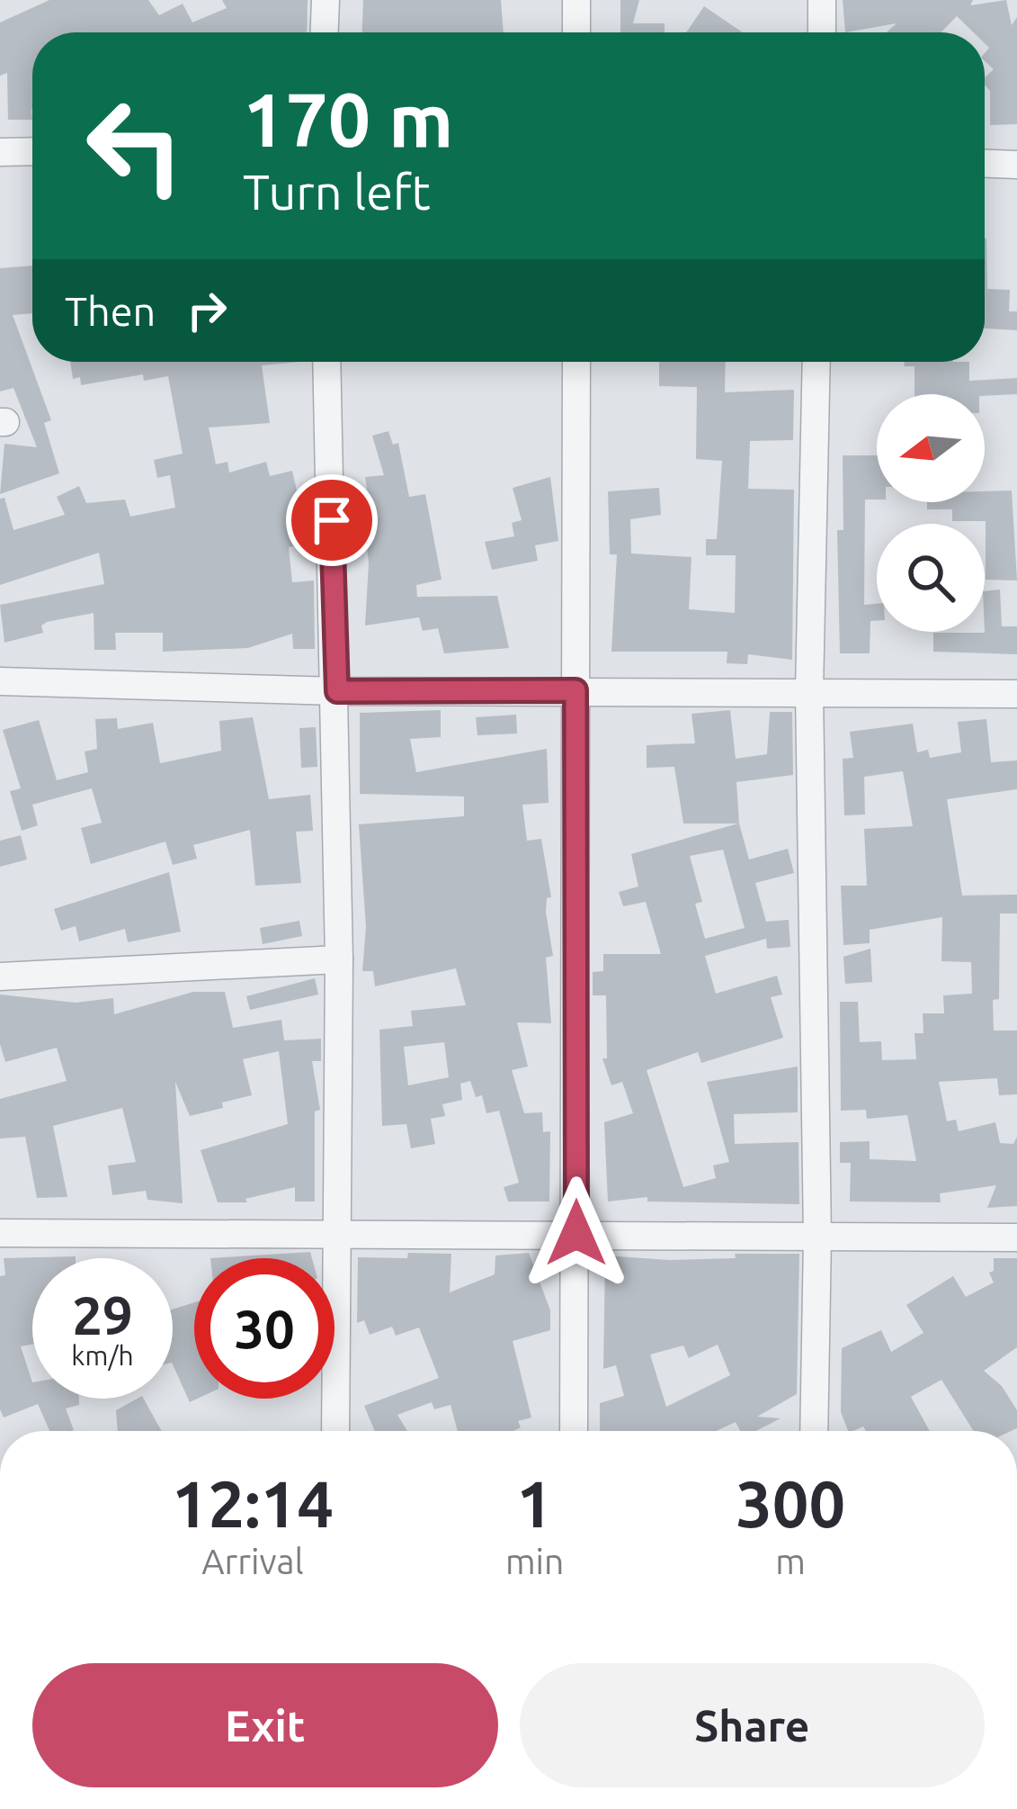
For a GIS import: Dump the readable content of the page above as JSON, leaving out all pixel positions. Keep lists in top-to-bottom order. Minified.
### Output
{"north":"left","page":{"turn":["170 m","Turn left"],"then":"Then","speed":"29 km/h","limit":"30","eta":["12:14","Arrival","1","min","300","m"],"buttons":["Exit","Share"]}}
